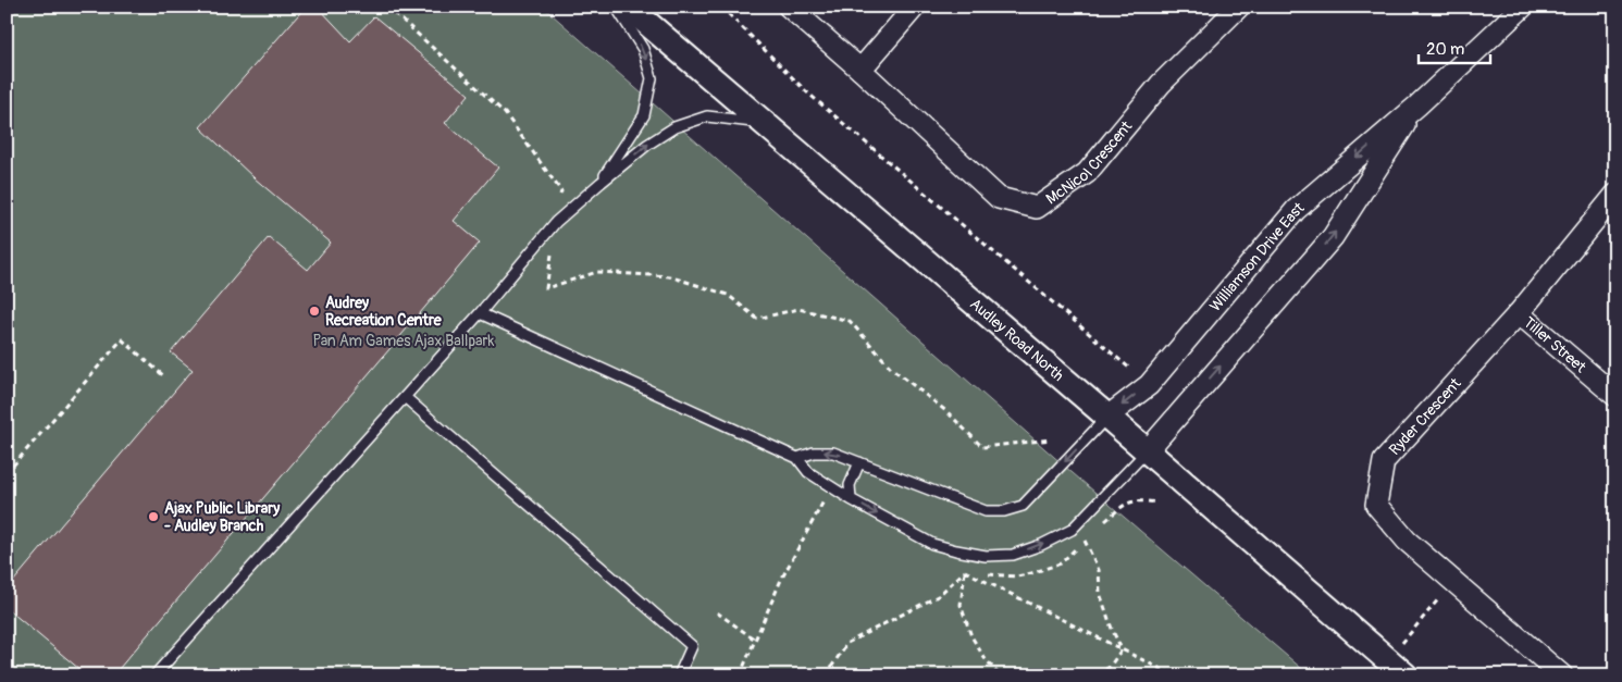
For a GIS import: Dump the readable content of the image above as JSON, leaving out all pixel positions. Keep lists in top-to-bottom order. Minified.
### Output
{"streets":{"street":["McNicol Crescent","Williamson Drive East","Audley Road North","Tiller Street","Ryder Crescent"]},"crossings":[["Williamson Drive East","Audley Road North"],["Tiller Street","Ryder Crescent"]],"parks":["Pan Am Games Ajax Ballpark"],"places":["Audrey Recreation Centre","Ajax Public Library - Audley Branch"],"scale_bar":"20 m"}
